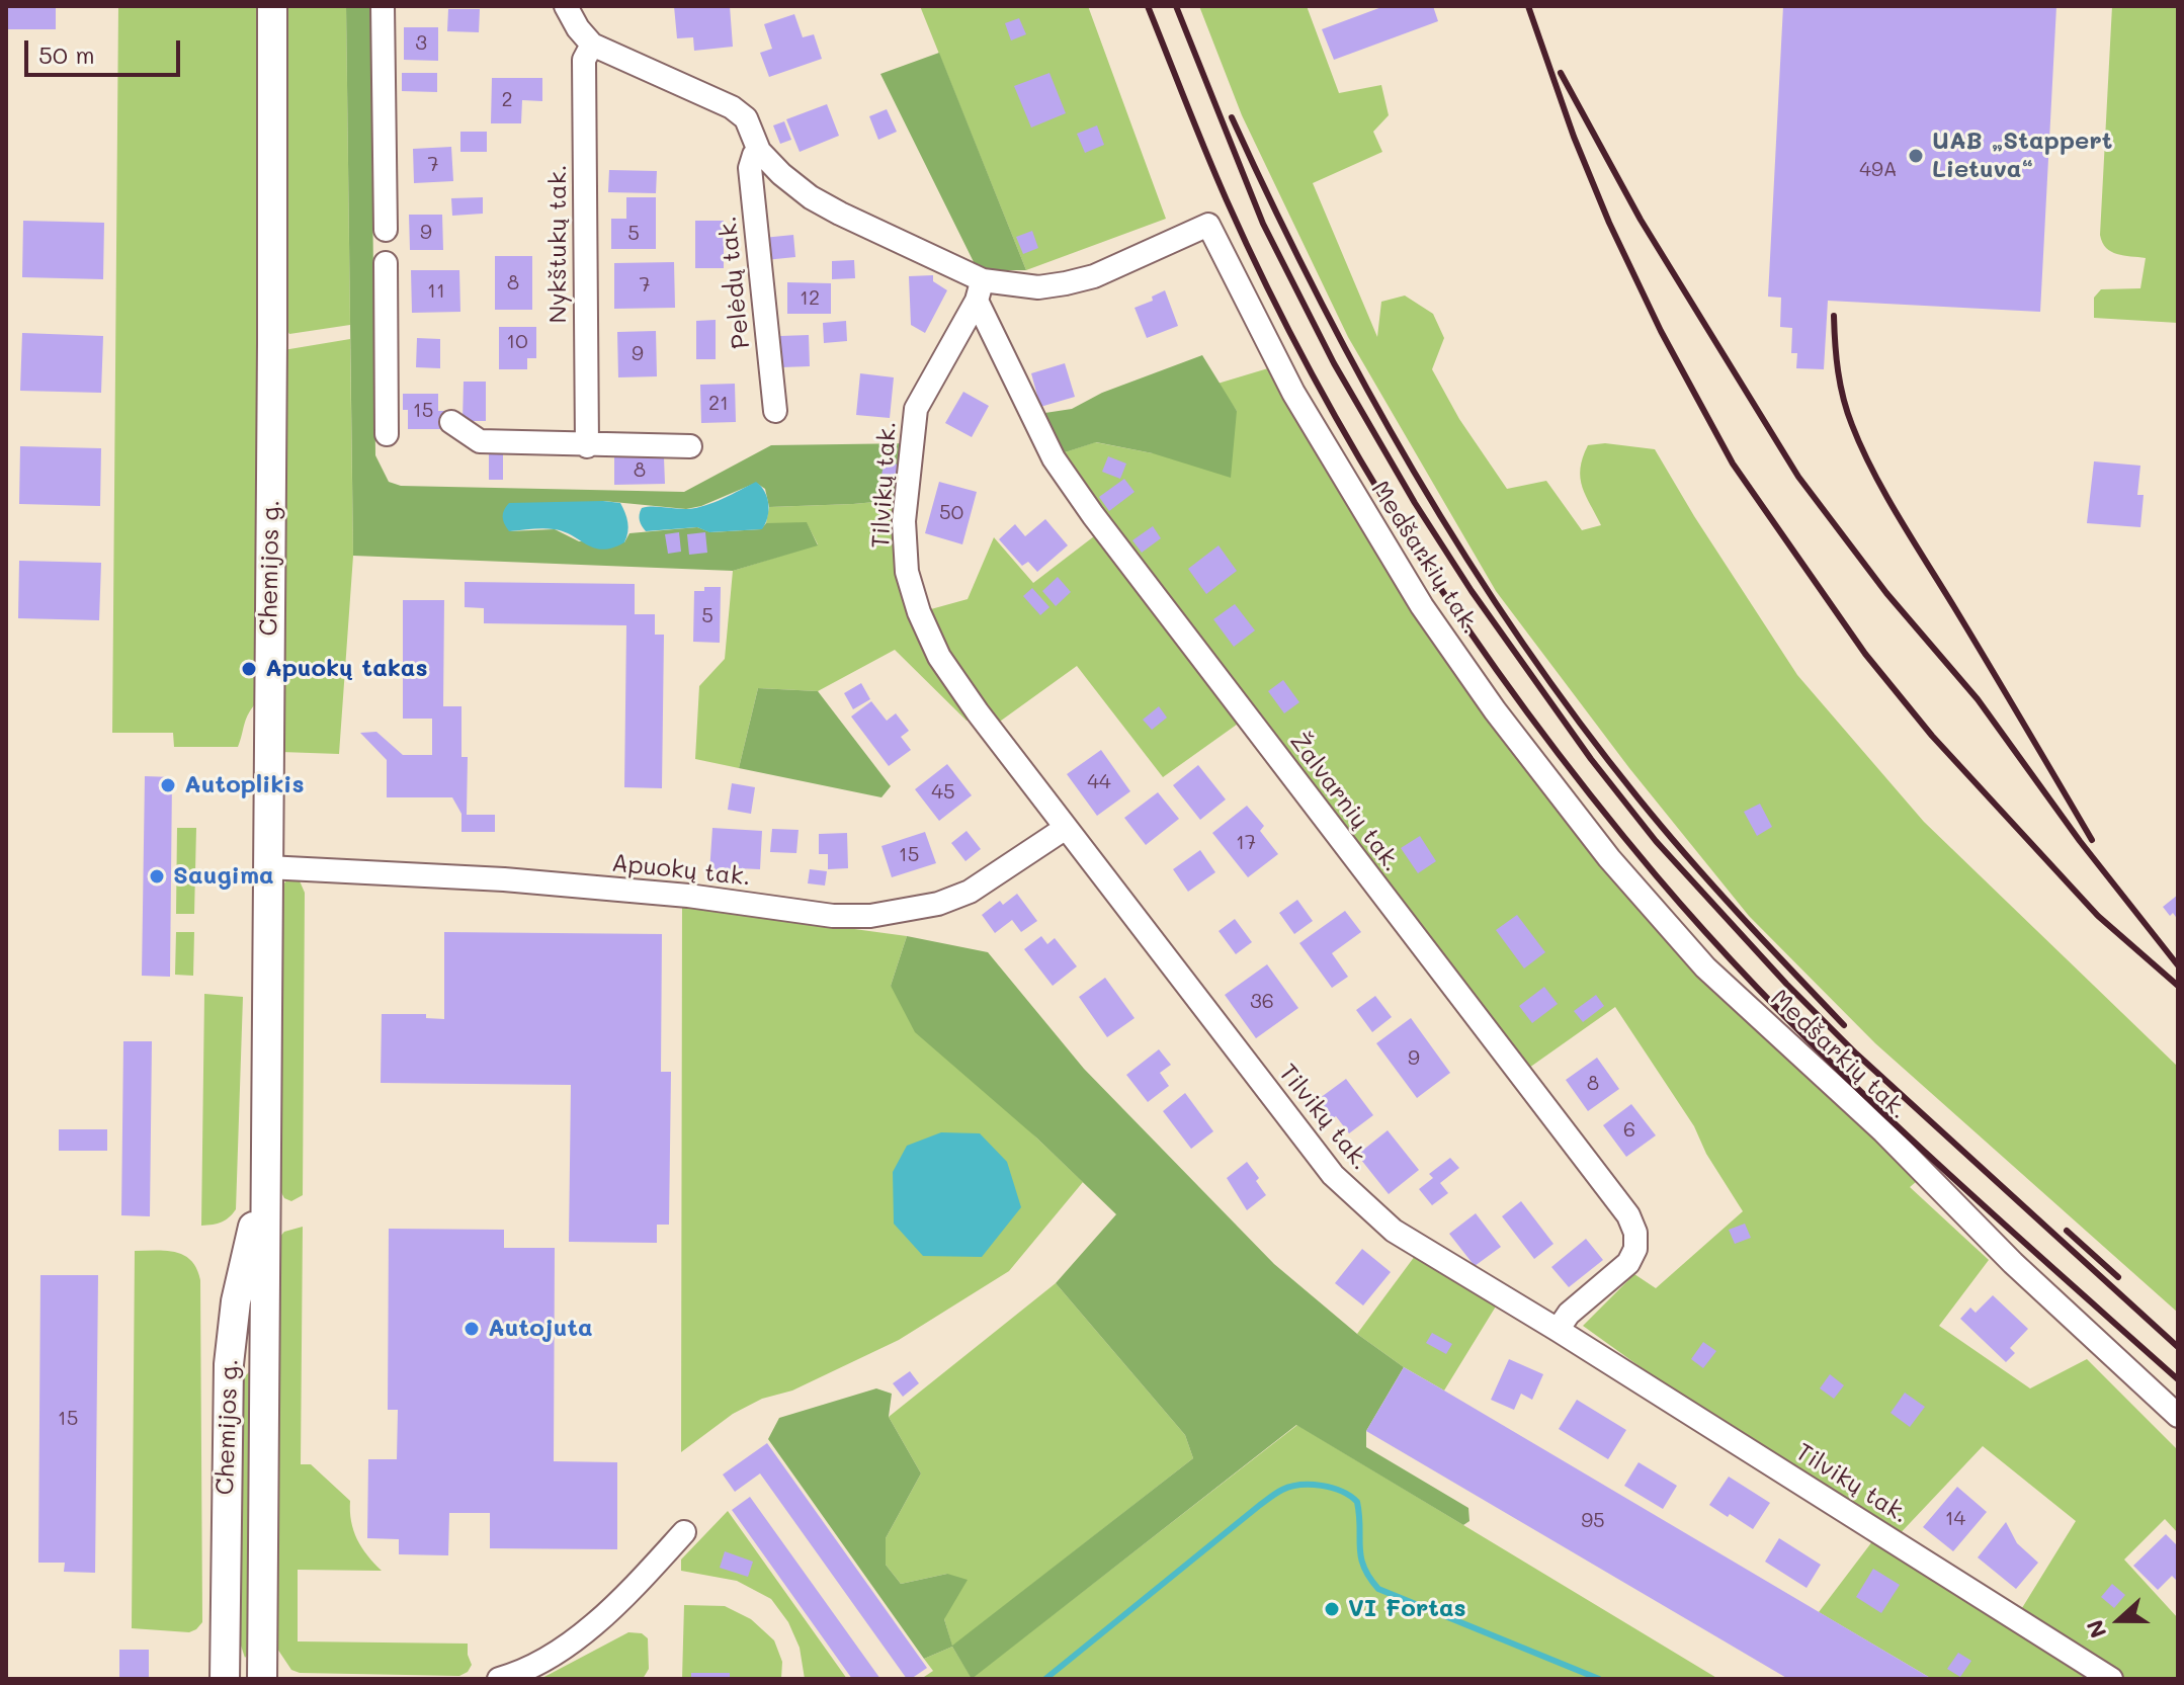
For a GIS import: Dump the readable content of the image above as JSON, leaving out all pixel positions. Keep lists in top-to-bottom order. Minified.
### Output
{"streets":{"main road":["Chemijos g."],"street":["Nykštukų tak.","Pelėdų tak.","Tilvikų tak.","Medšarkių tak.","Žalvarnių tak.","Apuokų tak."]},"crossings":[["Nykštukų tak.","Medšarkių tak."],["Pelėdų tak.","Medšarkių tak."],["Tilvikų tak.","Medšarkių tak."],["Tilvikų tak.","Žalvarnių tak."],["Tilvikų tak.","Apuokų tak."],["Medšarkių tak.","Žalvarnių tak."],["Chemijos g.","Apuokų tak."]],"places":["UAB „Stappert Lietuva“","Apuokų takas","Autoplikis","Saugima","Autojuta","VI Fortas"],"house_numbers":["3","2","7","49A","9","5","8","7","11","12","10","9","21","15","8","50","5","44","45","17","15","36","9","8","6","15","14","95"],"scale_bar":"50 m","north":"left"}
